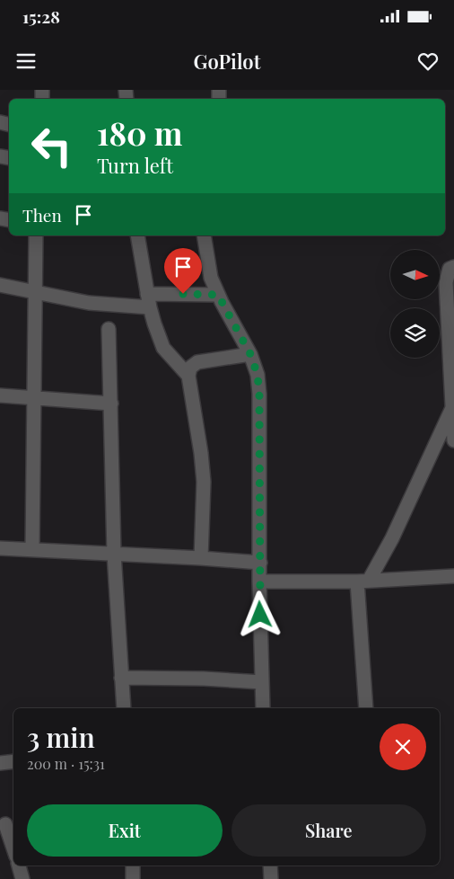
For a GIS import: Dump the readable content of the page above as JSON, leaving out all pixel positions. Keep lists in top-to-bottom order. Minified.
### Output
{"north":"right","page":{"status":"15:28","header":"GoPilot","turn":["180 m","Turn left"],"then":"Then","heading":["3 min","200 m · 15:31"],"buttons":["Exit","Share"]}}
